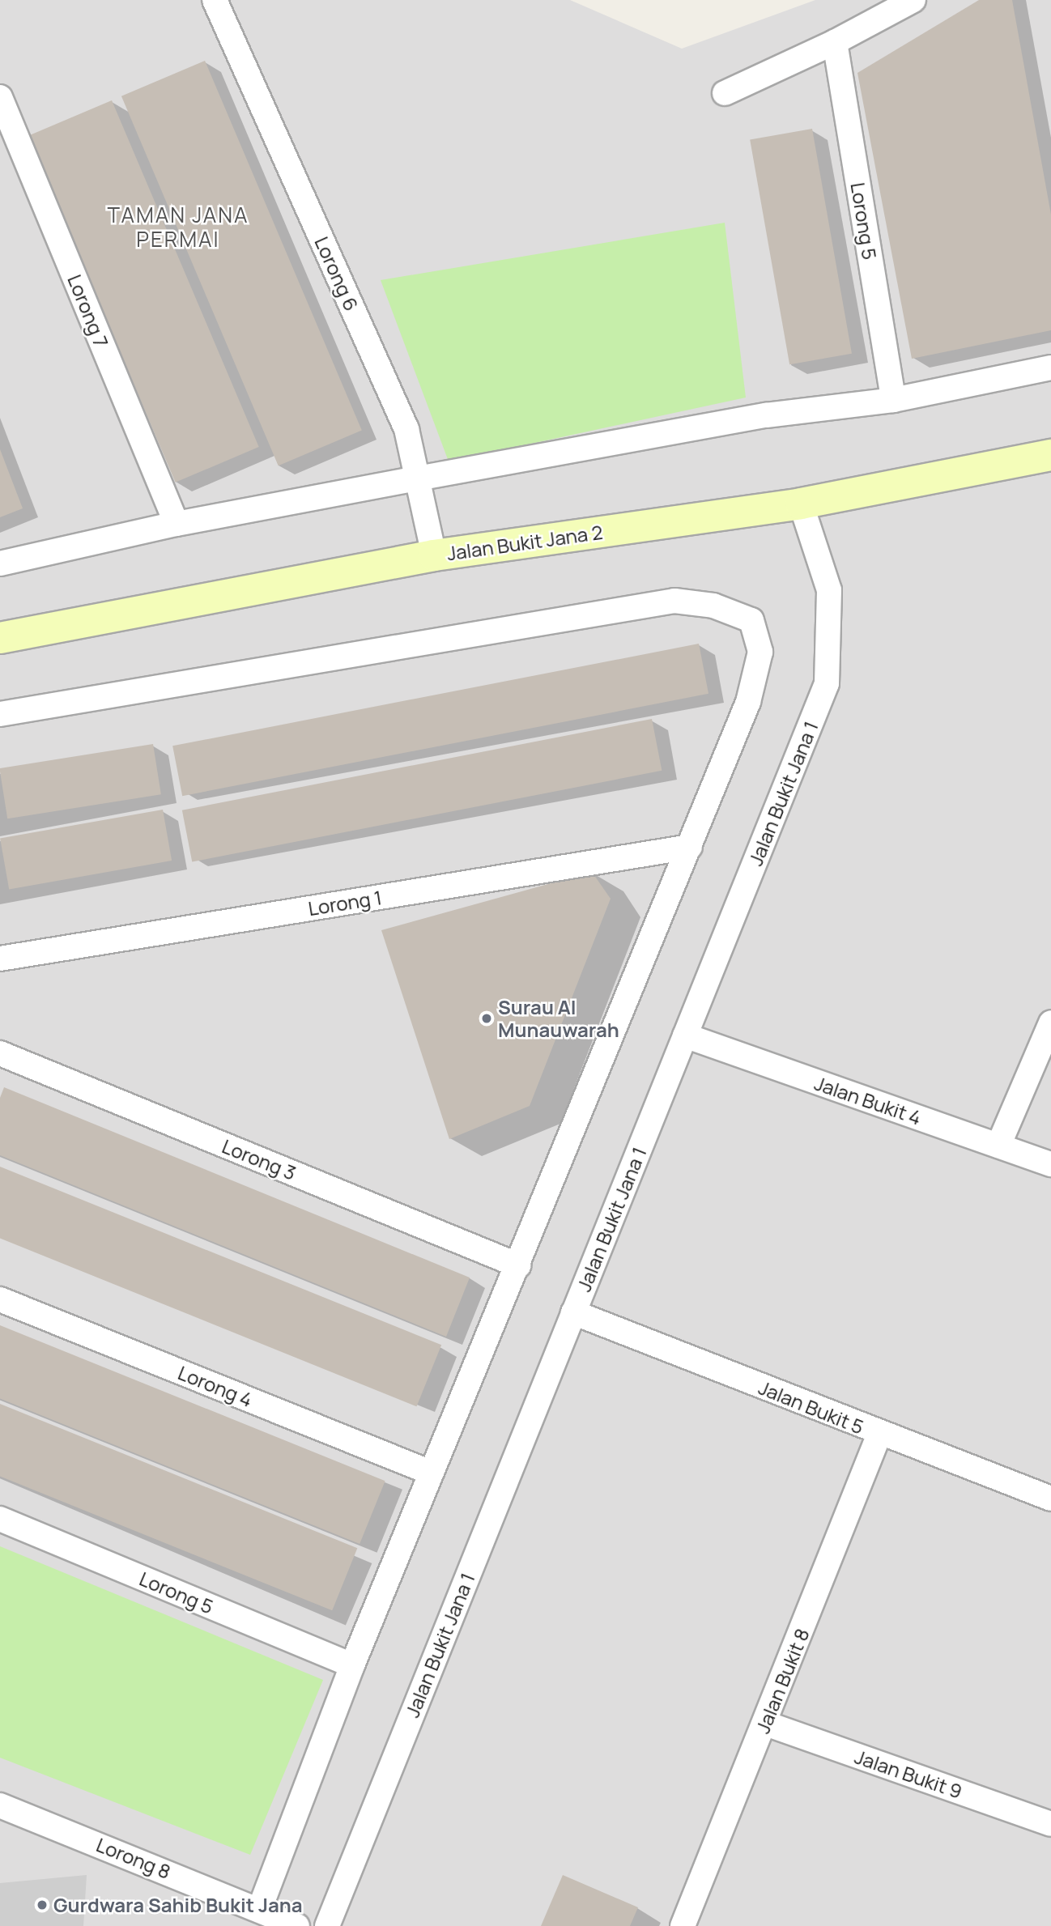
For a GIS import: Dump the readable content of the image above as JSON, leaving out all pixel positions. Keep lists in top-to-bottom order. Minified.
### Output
{"streets":{"street":["Lorong 5","Lorong 6","Lorong 7","Jalan Bukit Jana 2","Jalan Bukit Jana 1","Lorong 1","Jalan Bukit 4","Lorong 3","Lorong 4","Jalan Bukit 5","Jalan Bukit 8","Jalan Bukit 9","Lorong 8"]},"crossings":[["Lorong 6","Jalan Bukit Jana 2"],["Jalan Bukit Jana 2","Jalan Bukit Jana 1"],["Jalan Bukit Jana 1","Jalan Bukit 4"],["Jalan Bukit Jana 1","Jalan Bukit 5"],["Jalan Bukit 5","Jalan Bukit 8"],["Jalan Bukit 8","Jalan Bukit 9"]],"districts":["TAMAN JANA PERMAI"],"places":["Surau Al Munauwarah","Gurdwara Sahib Bukit Jana"]}
